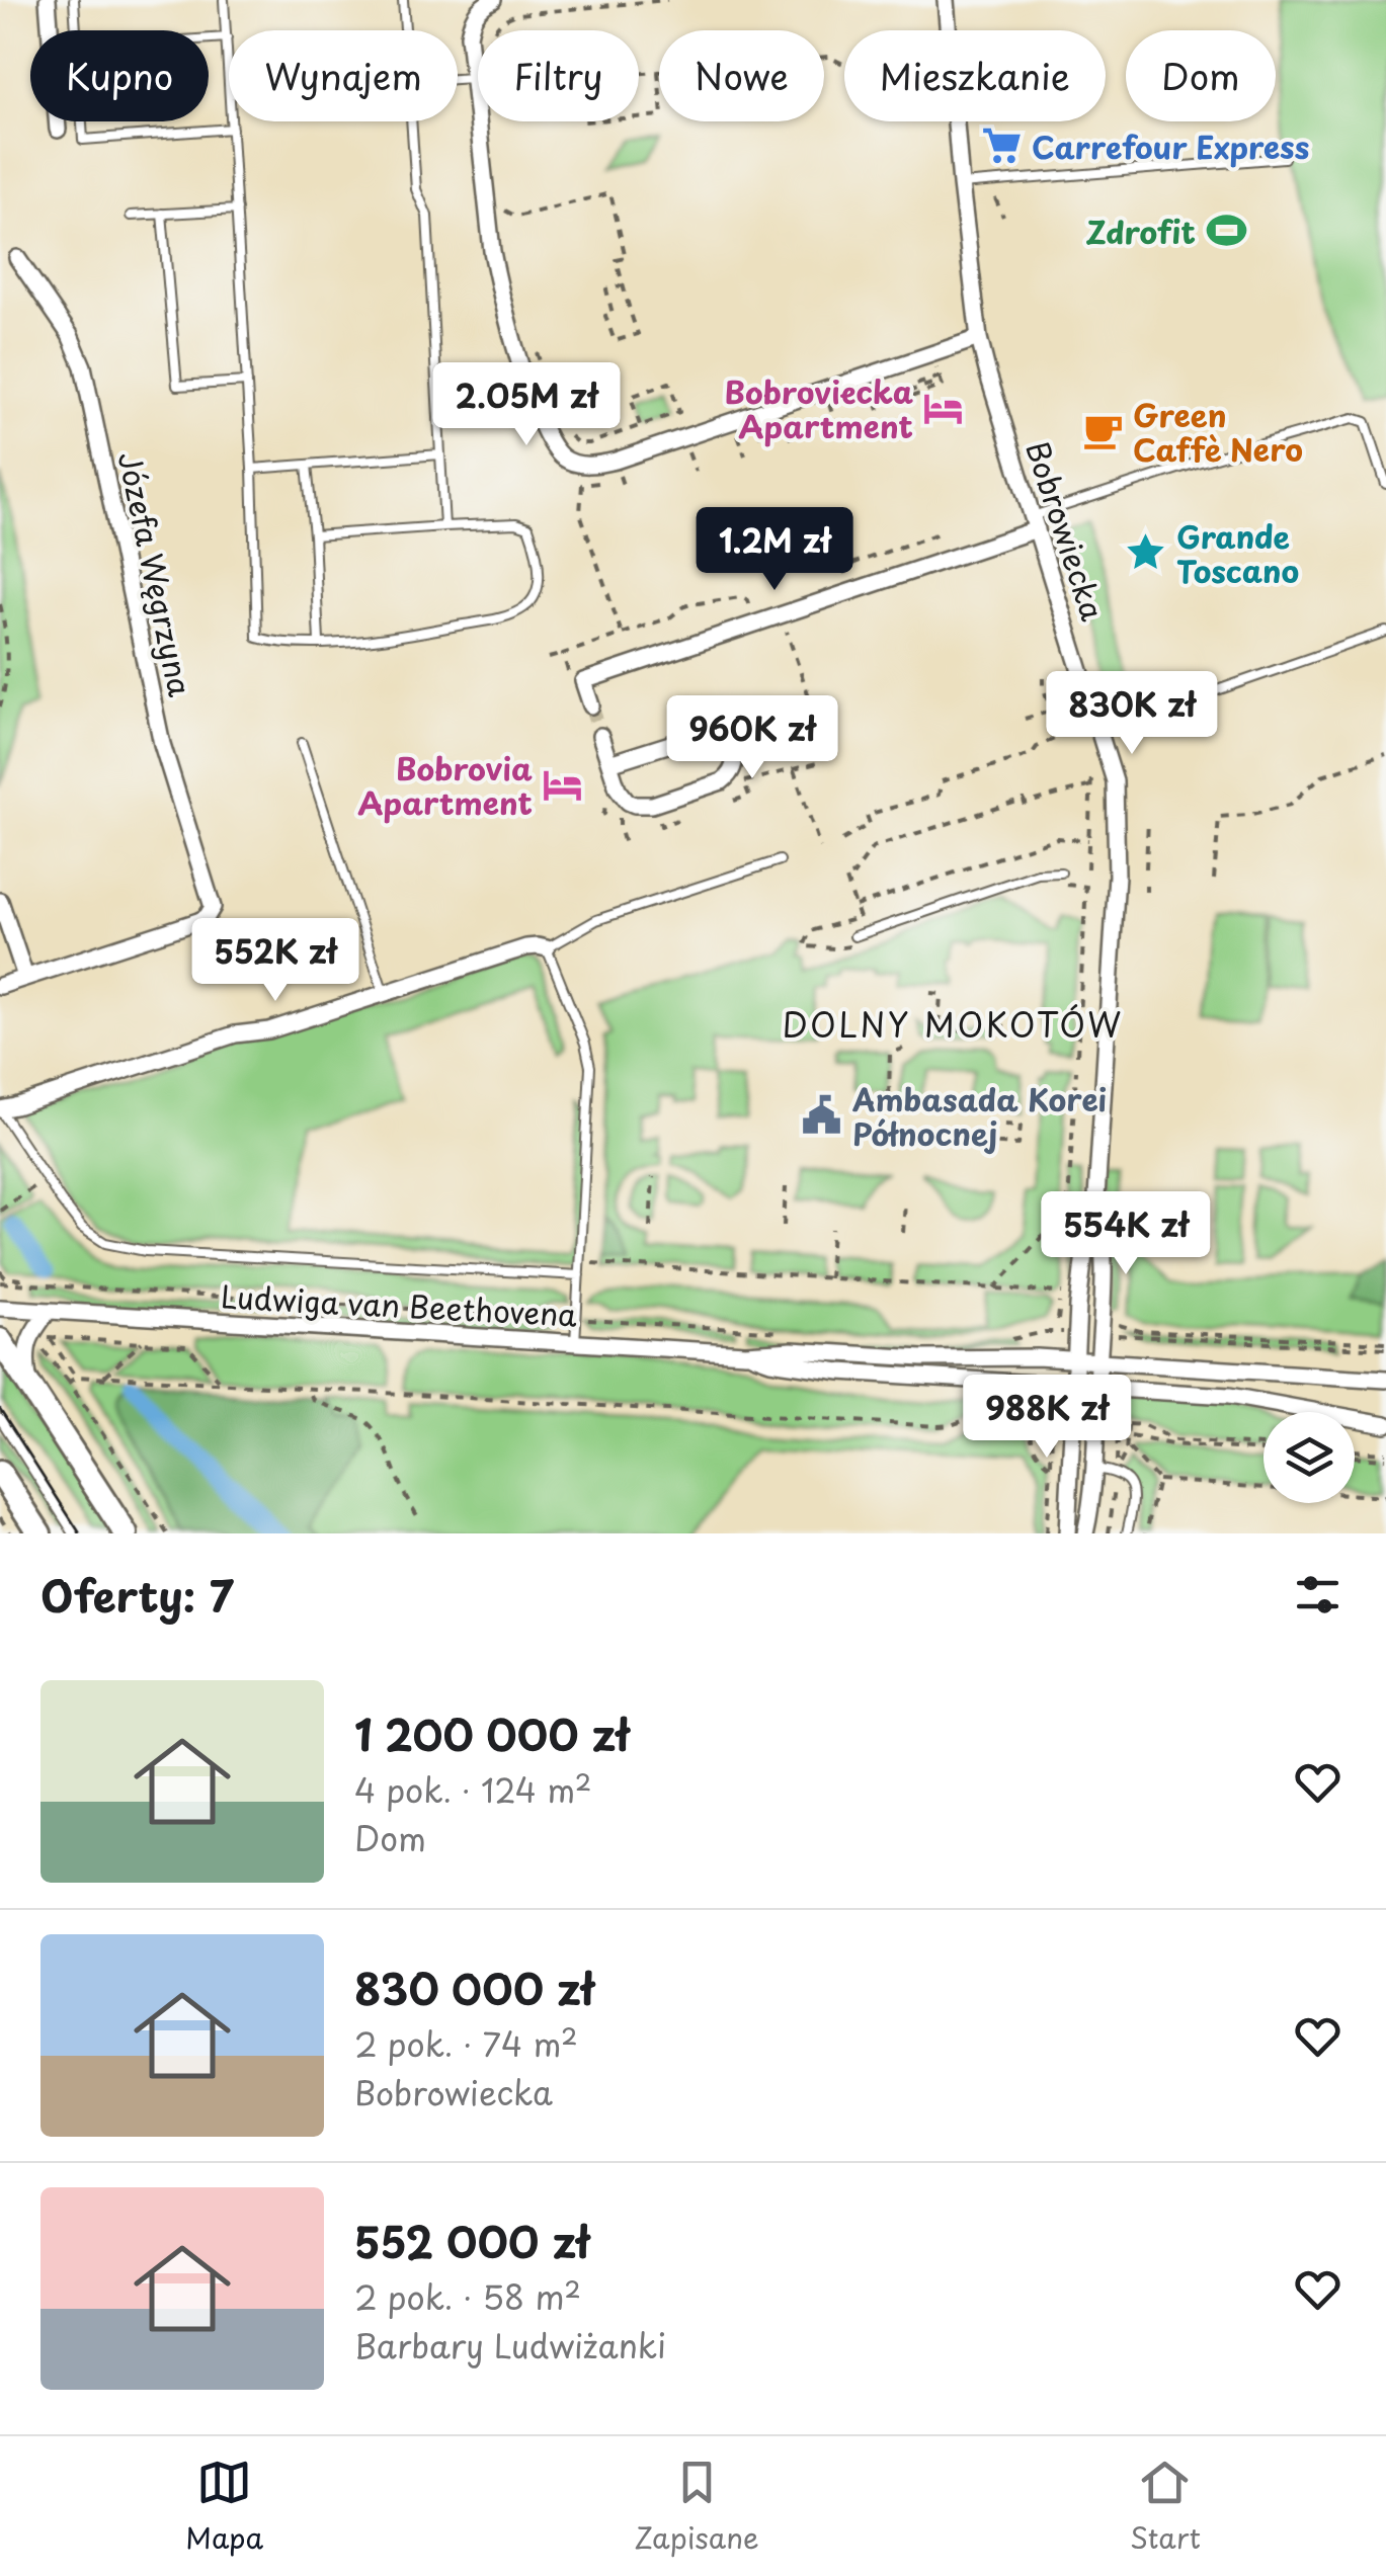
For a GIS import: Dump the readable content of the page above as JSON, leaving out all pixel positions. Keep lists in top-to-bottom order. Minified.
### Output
{"streets":{"street":["Bobrowiecka","Józefa Węgrzyna","Ludwiga van Beethovena"]},"crossings":[["Bobrowiecka","Ludwiga van Beethovena"]],"districts":["DOLNY MOKOTÓW"],"places":{"supermarket":["Carrefour Express"],"sports":["Zdrofit"],"hotel":["Bobroviecka Apartment","Bobrovia Apartment"],"cafe":["Green Caffè Nero"],"place":["Grande Toscano"],"public building":["Ambasada Korei Północnej"]},"page":{"chip":["Kupno","Wynajem","Filtry","Nowe","Mieszkanie","Dom"],"price":["2.05M zł","1.2M zł","830K zł","960K zł","552K zł","554K zł","988K zł"],"heading":"Oferty: 7","list":[{"name":"1 200 000 zł","note":"4 pok. · 124 m² · Dom"},{"name":"830 000 zł","note":"2 pok. · 74 m² · Bobrowiecka"},{"name":"552 000 zł","note":"2 pok. · 58 m² · Barbary Ludwiżanki"}],"tabs":["Mapa","Zapisane","Start"]}}
